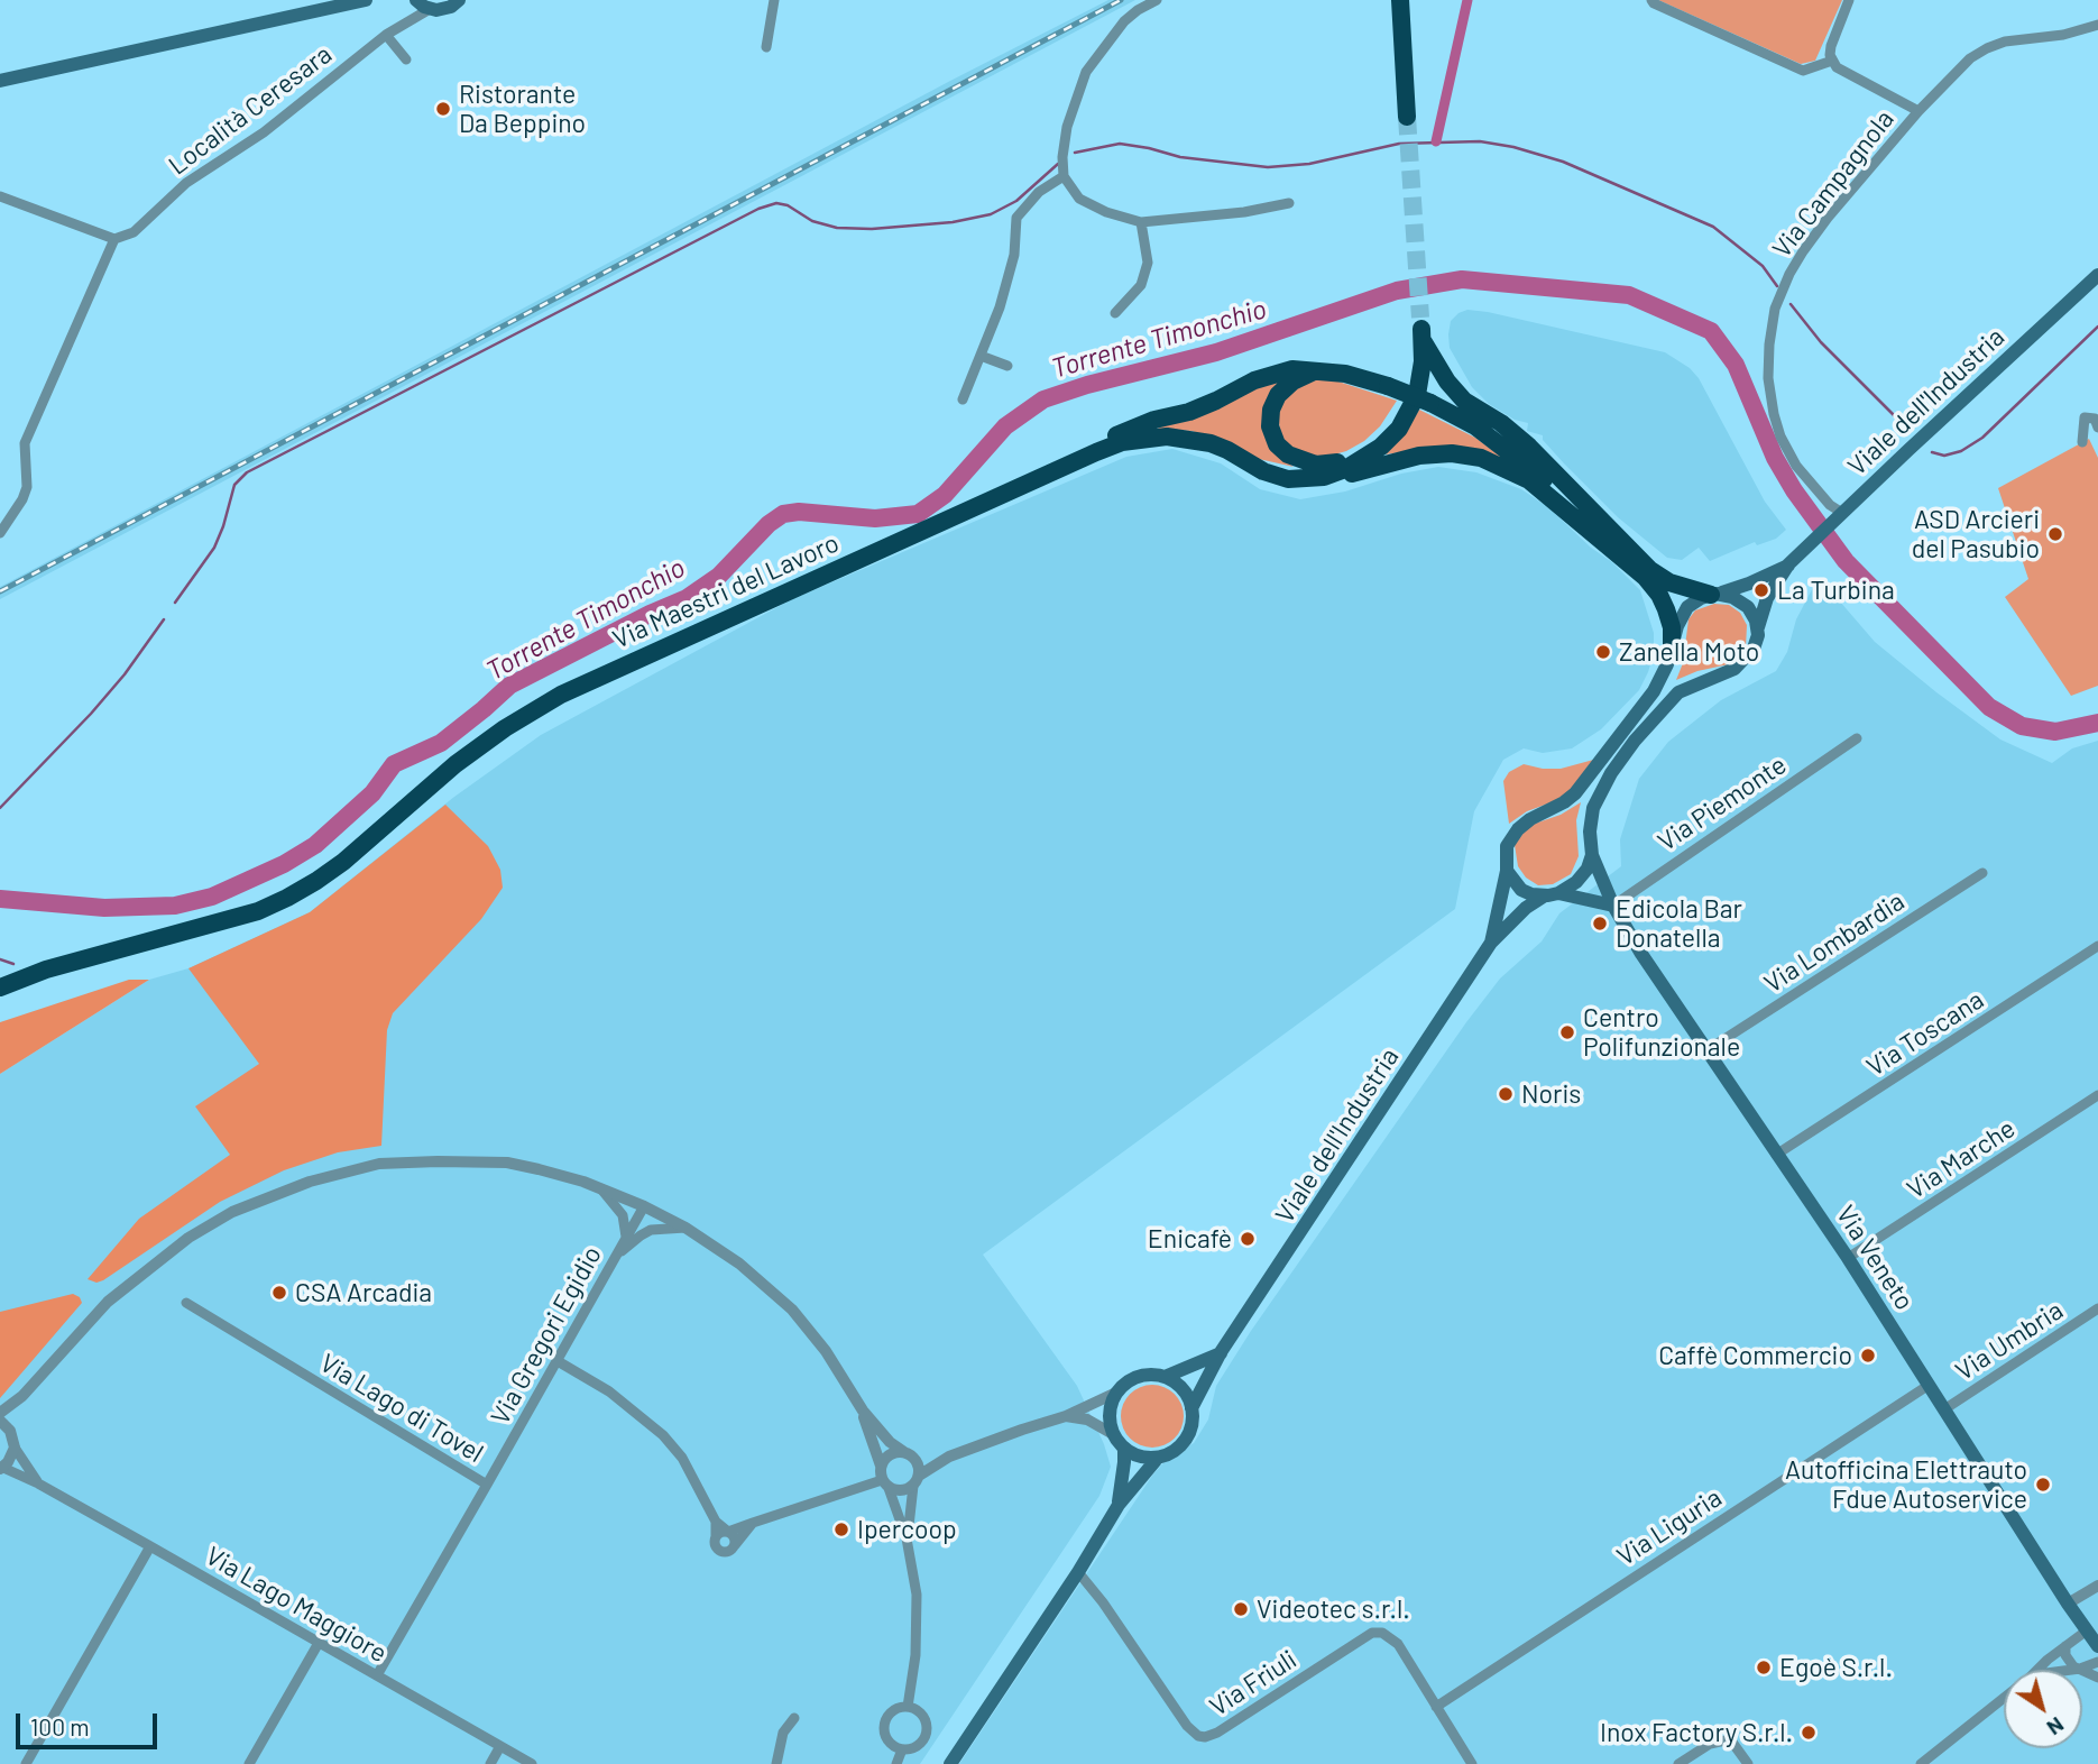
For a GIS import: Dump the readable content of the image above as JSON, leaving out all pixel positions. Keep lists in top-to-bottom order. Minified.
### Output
{"streets":{"highway":["Via Maestri del Lavoro"],"main road":["Viale dell'Industria","Via Veneto"],"street":["Località Ceresara","Via Campagnola","Via Piemonte","Via Lombardia","Via Toscana","Via Marche","Via Gregori Egidio","Via Umbria","Via Lago di Tovel","Via Liguria","Via Lago Maggiore","Via Friuli"]},"crossings":[["Via Campagnola","Viale dell'Industria"],["Viale dell'Industria","Via Veneto"],["Viale dell'Industria","Via Friuli"],["Via Piemonte","Via Veneto"],["Via Lombardia","Via Veneto"],["Via Toscana","Via Veneto"],["Via Marche","Via Veneto"],["Via Veneto","Via Umbria"],["Via Veneto","Via Liguria"],["Via Gregori Egidio","Via Lago di Tovel"],["Via Lago di Tovel","Via Lago Maggiore"],["Via Liguria","Via Friuli"]],"water":["Torrente Timonchio"],"places":["Ristorante Da Beppino","ASD Arcieri del Pasubio","La Turbina","Zanella Moto","Edicola Bar Donatella","Centro Polifunzionale","Noris","Enicafè","CSA Arcadia","Caffè Commercio","Autofficina Elettrauto Fdue Autoservice","Ipercoop","Videotec s.r.l.","Egoè S.r.l.","Inox Factory S.r.l."],"scale_bar":"100 m","north":"bottom right"}
